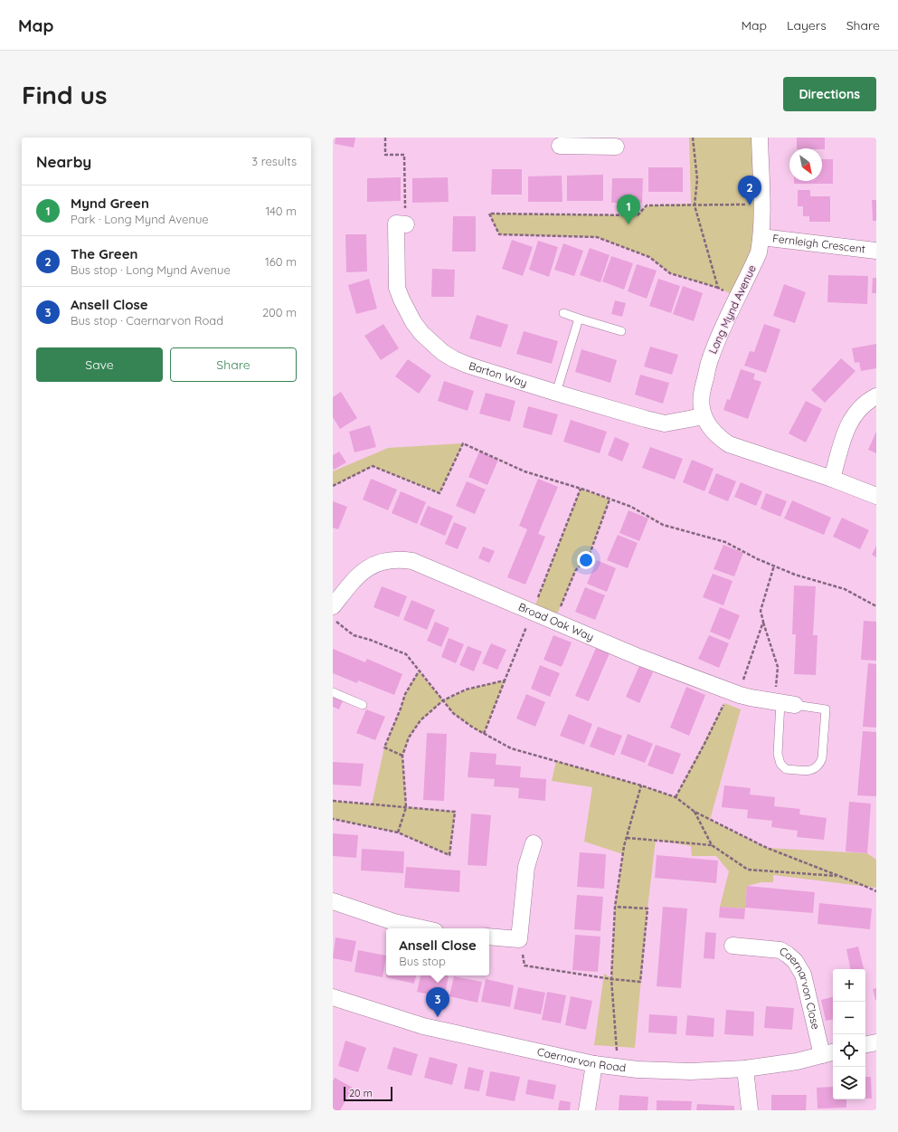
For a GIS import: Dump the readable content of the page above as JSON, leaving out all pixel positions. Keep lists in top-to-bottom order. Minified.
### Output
{"streets":{"street":["Fernleigh Crescent","Long Mynd Avenue","Barton Way","Broad Oak Way","Caernarvon Close","Caernarvon Road"]},"crossings":[["Fernleigh Crescent","Long Mynd Avenue"],["Long Mynd Avenue","Barton Way"],["Caernarvon Close","Caernarvon Road"]],"scale_bar":"20 m","north":"bottom right","page":{"header":"Map","nav":["Map","Layers","Share"],"buttons":["Directions",["Save","Share"]],"title":"Find us","heading":["Nearby","3 results"],"pins":["2","1","3"],"list":[{"mark":"1","name":"Mynd Green","note":"Park · Long Mynd Avenue","value":"140 m"},{"mark":"2","name":"The Green","note":"Bus stop · Long Mynd Avenue","value":"160 m"},{"mark":"3","name":"Ansell Close","note":"Bus stop · Caernarvon Road","value":"200 m"}],"popup":["Ansell Close","Bus stop"],"map_buttons":["+","−"],"scale":"20 m"}}
